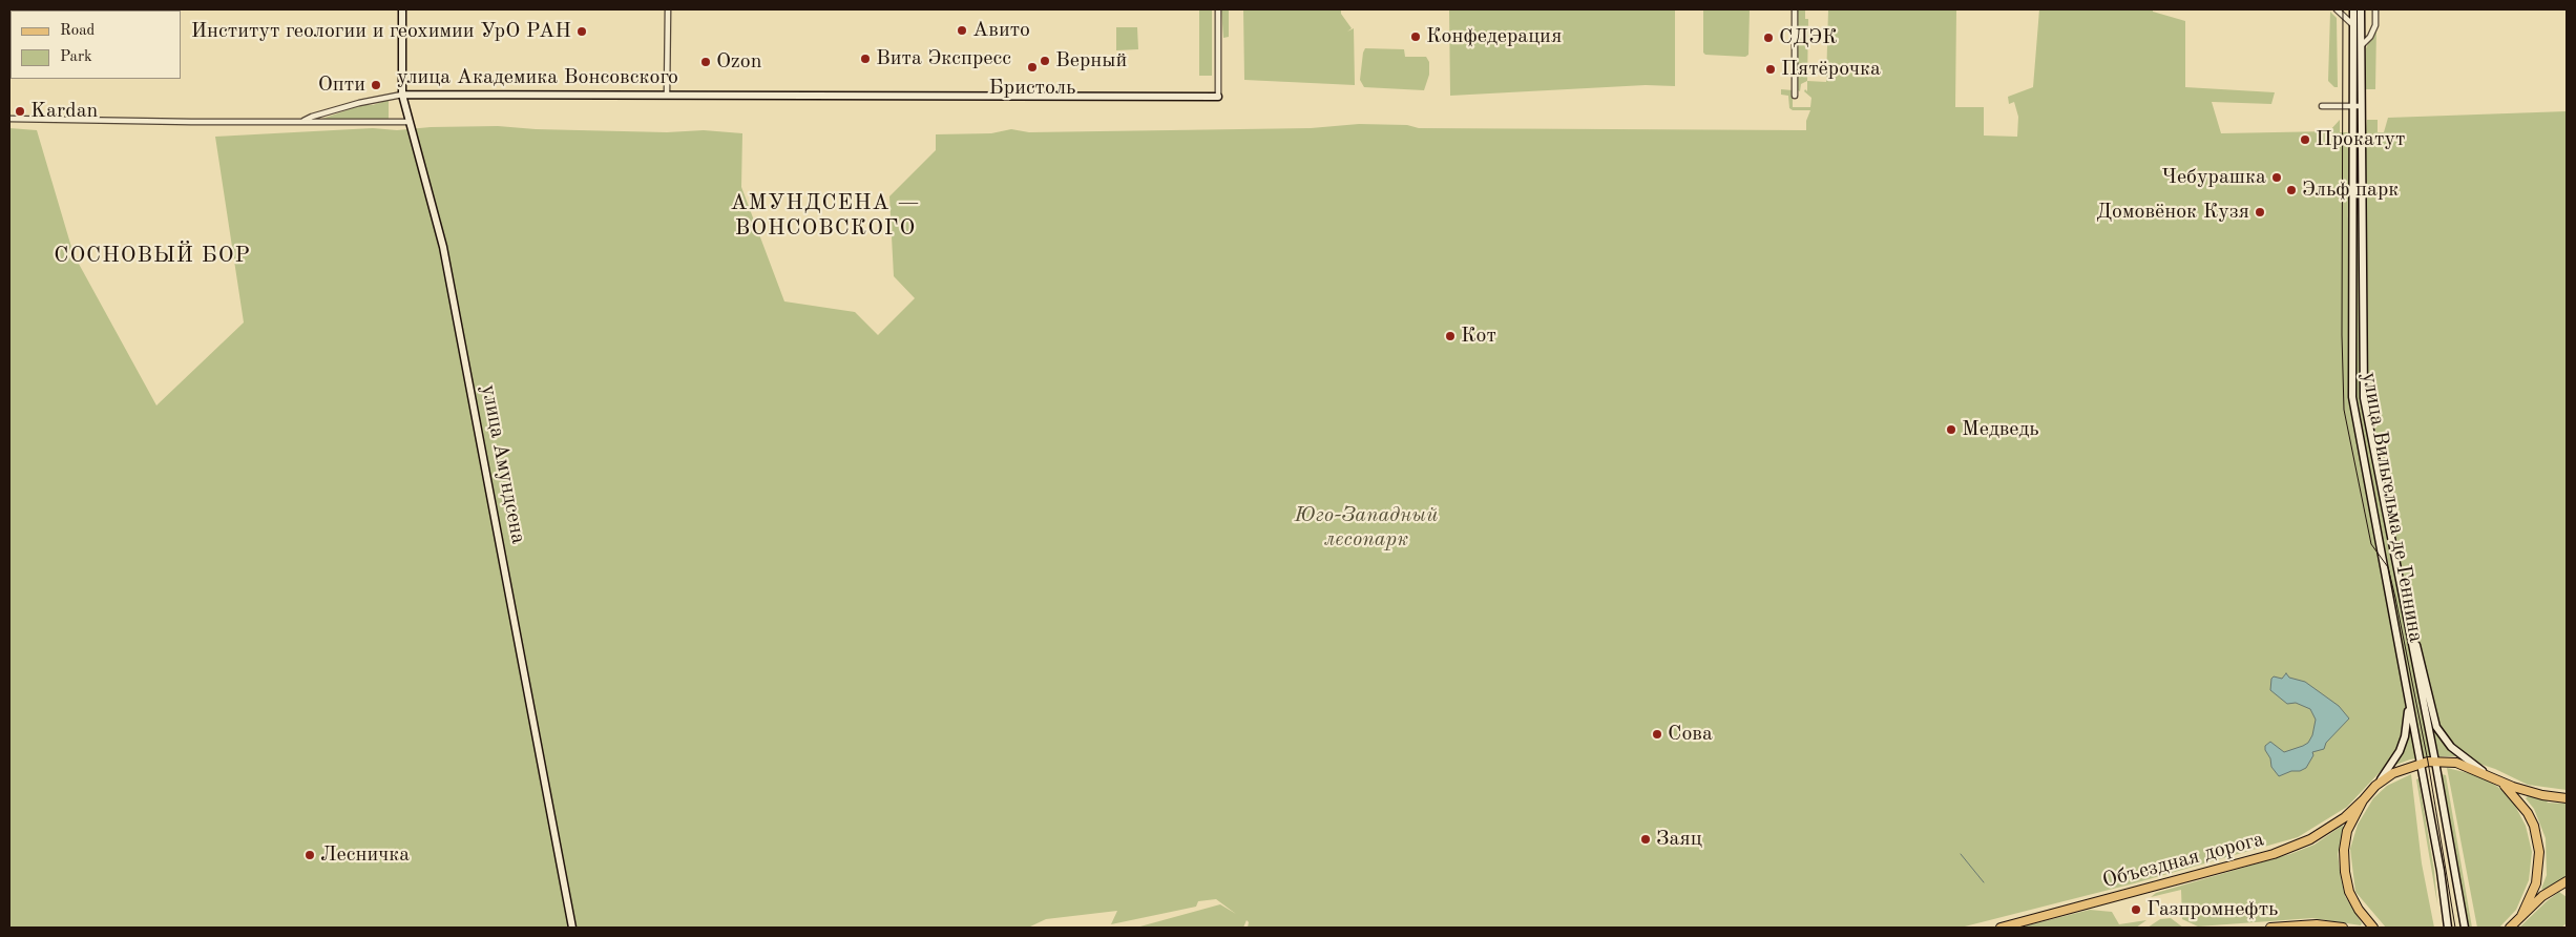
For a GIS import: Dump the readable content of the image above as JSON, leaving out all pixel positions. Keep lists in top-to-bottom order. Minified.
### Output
{"streets":{"main road":["улица Академика Вонсовского","улица Амундсена","улица Вильгельма де Геннина","Объездная дорога"]},"crossings":[["улица Академика Вонсовского","улица Амундсена"]],"districts":["АМУНДСЕНА — ВОНСОВСКОГО","СОСНОВЫЙ БОР"],"parks":["Юго-Западный лесопарк"],"places":["Авито","Институт геологии и геохимии УрО РАН","Конфедерация","СДЭК","Вита Экспресс","Верный","Ozon","Бристоль","Пятёрочка","Опти","Kardan","Прокатут","Чебурашка","Эльф парк","Домовёнок Кузя","Кот","Медведь","Сова","Заяц","Лесничка","Газпромнефть"],"legend":["Road","Park"]}
